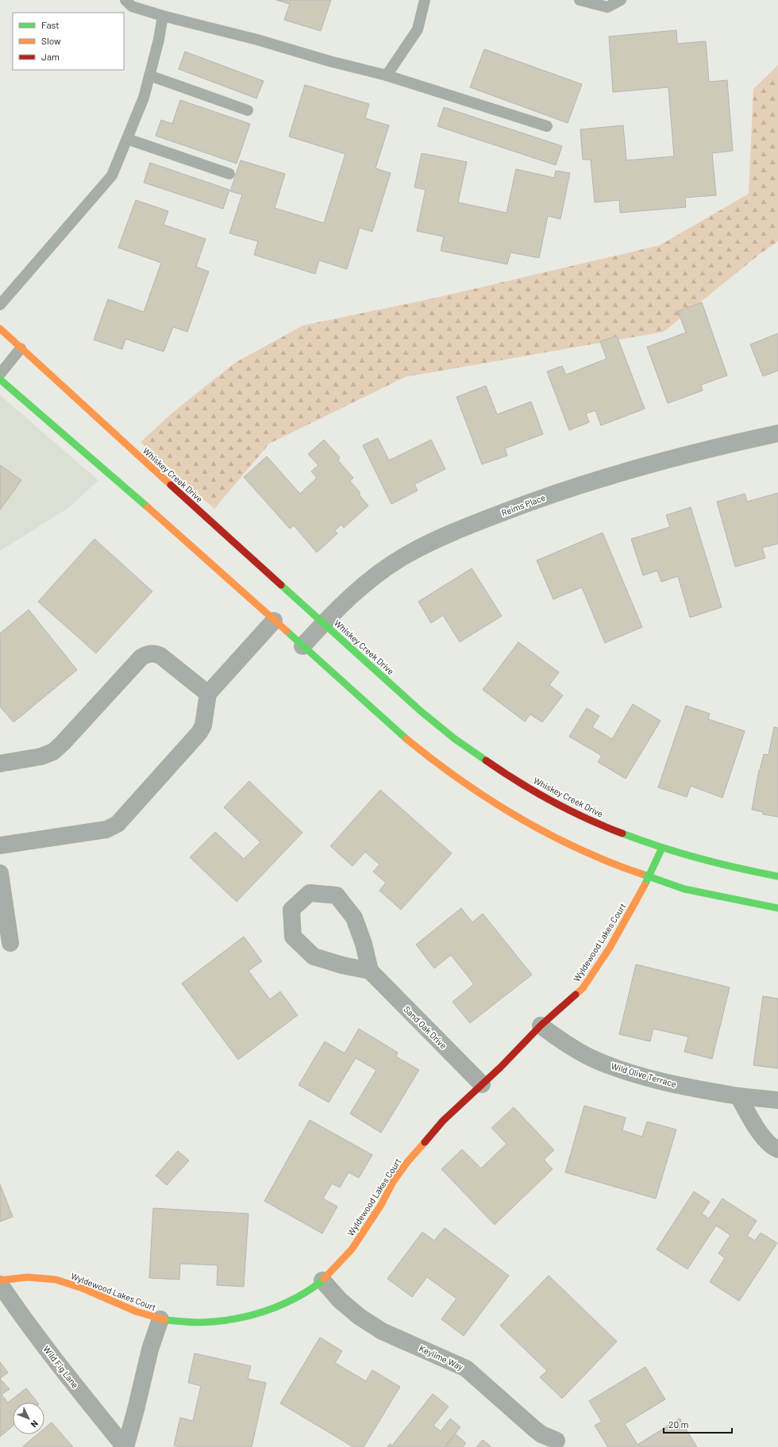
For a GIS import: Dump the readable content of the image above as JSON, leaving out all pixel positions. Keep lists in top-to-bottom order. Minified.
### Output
{"streets":{"street":["Whiskey Creek Drive","Reims Place","Wyldewood Lakes Court","Sand Oak Drive","Wild Olive Terrace","Keylime Way","Wild Fig Lane"]},"crossings":[["Whiskey Creek Drive","Reims Place"],["Whiskey Creek Drive","Wyldewood Lakes Court"],["Wyldewood Lakes Court","Sand Oak Drive"],["Wyldewood Lakes Court","Wild Olive Terrace"],["Wyldewood Lakes Court","Keylime Way"],["Wyldewood Lakes Court","Wild Fig Lane"]],"legend":["Fast","Slow","Jam"],"scale_bar":"20 m","north":"bottom right"}
